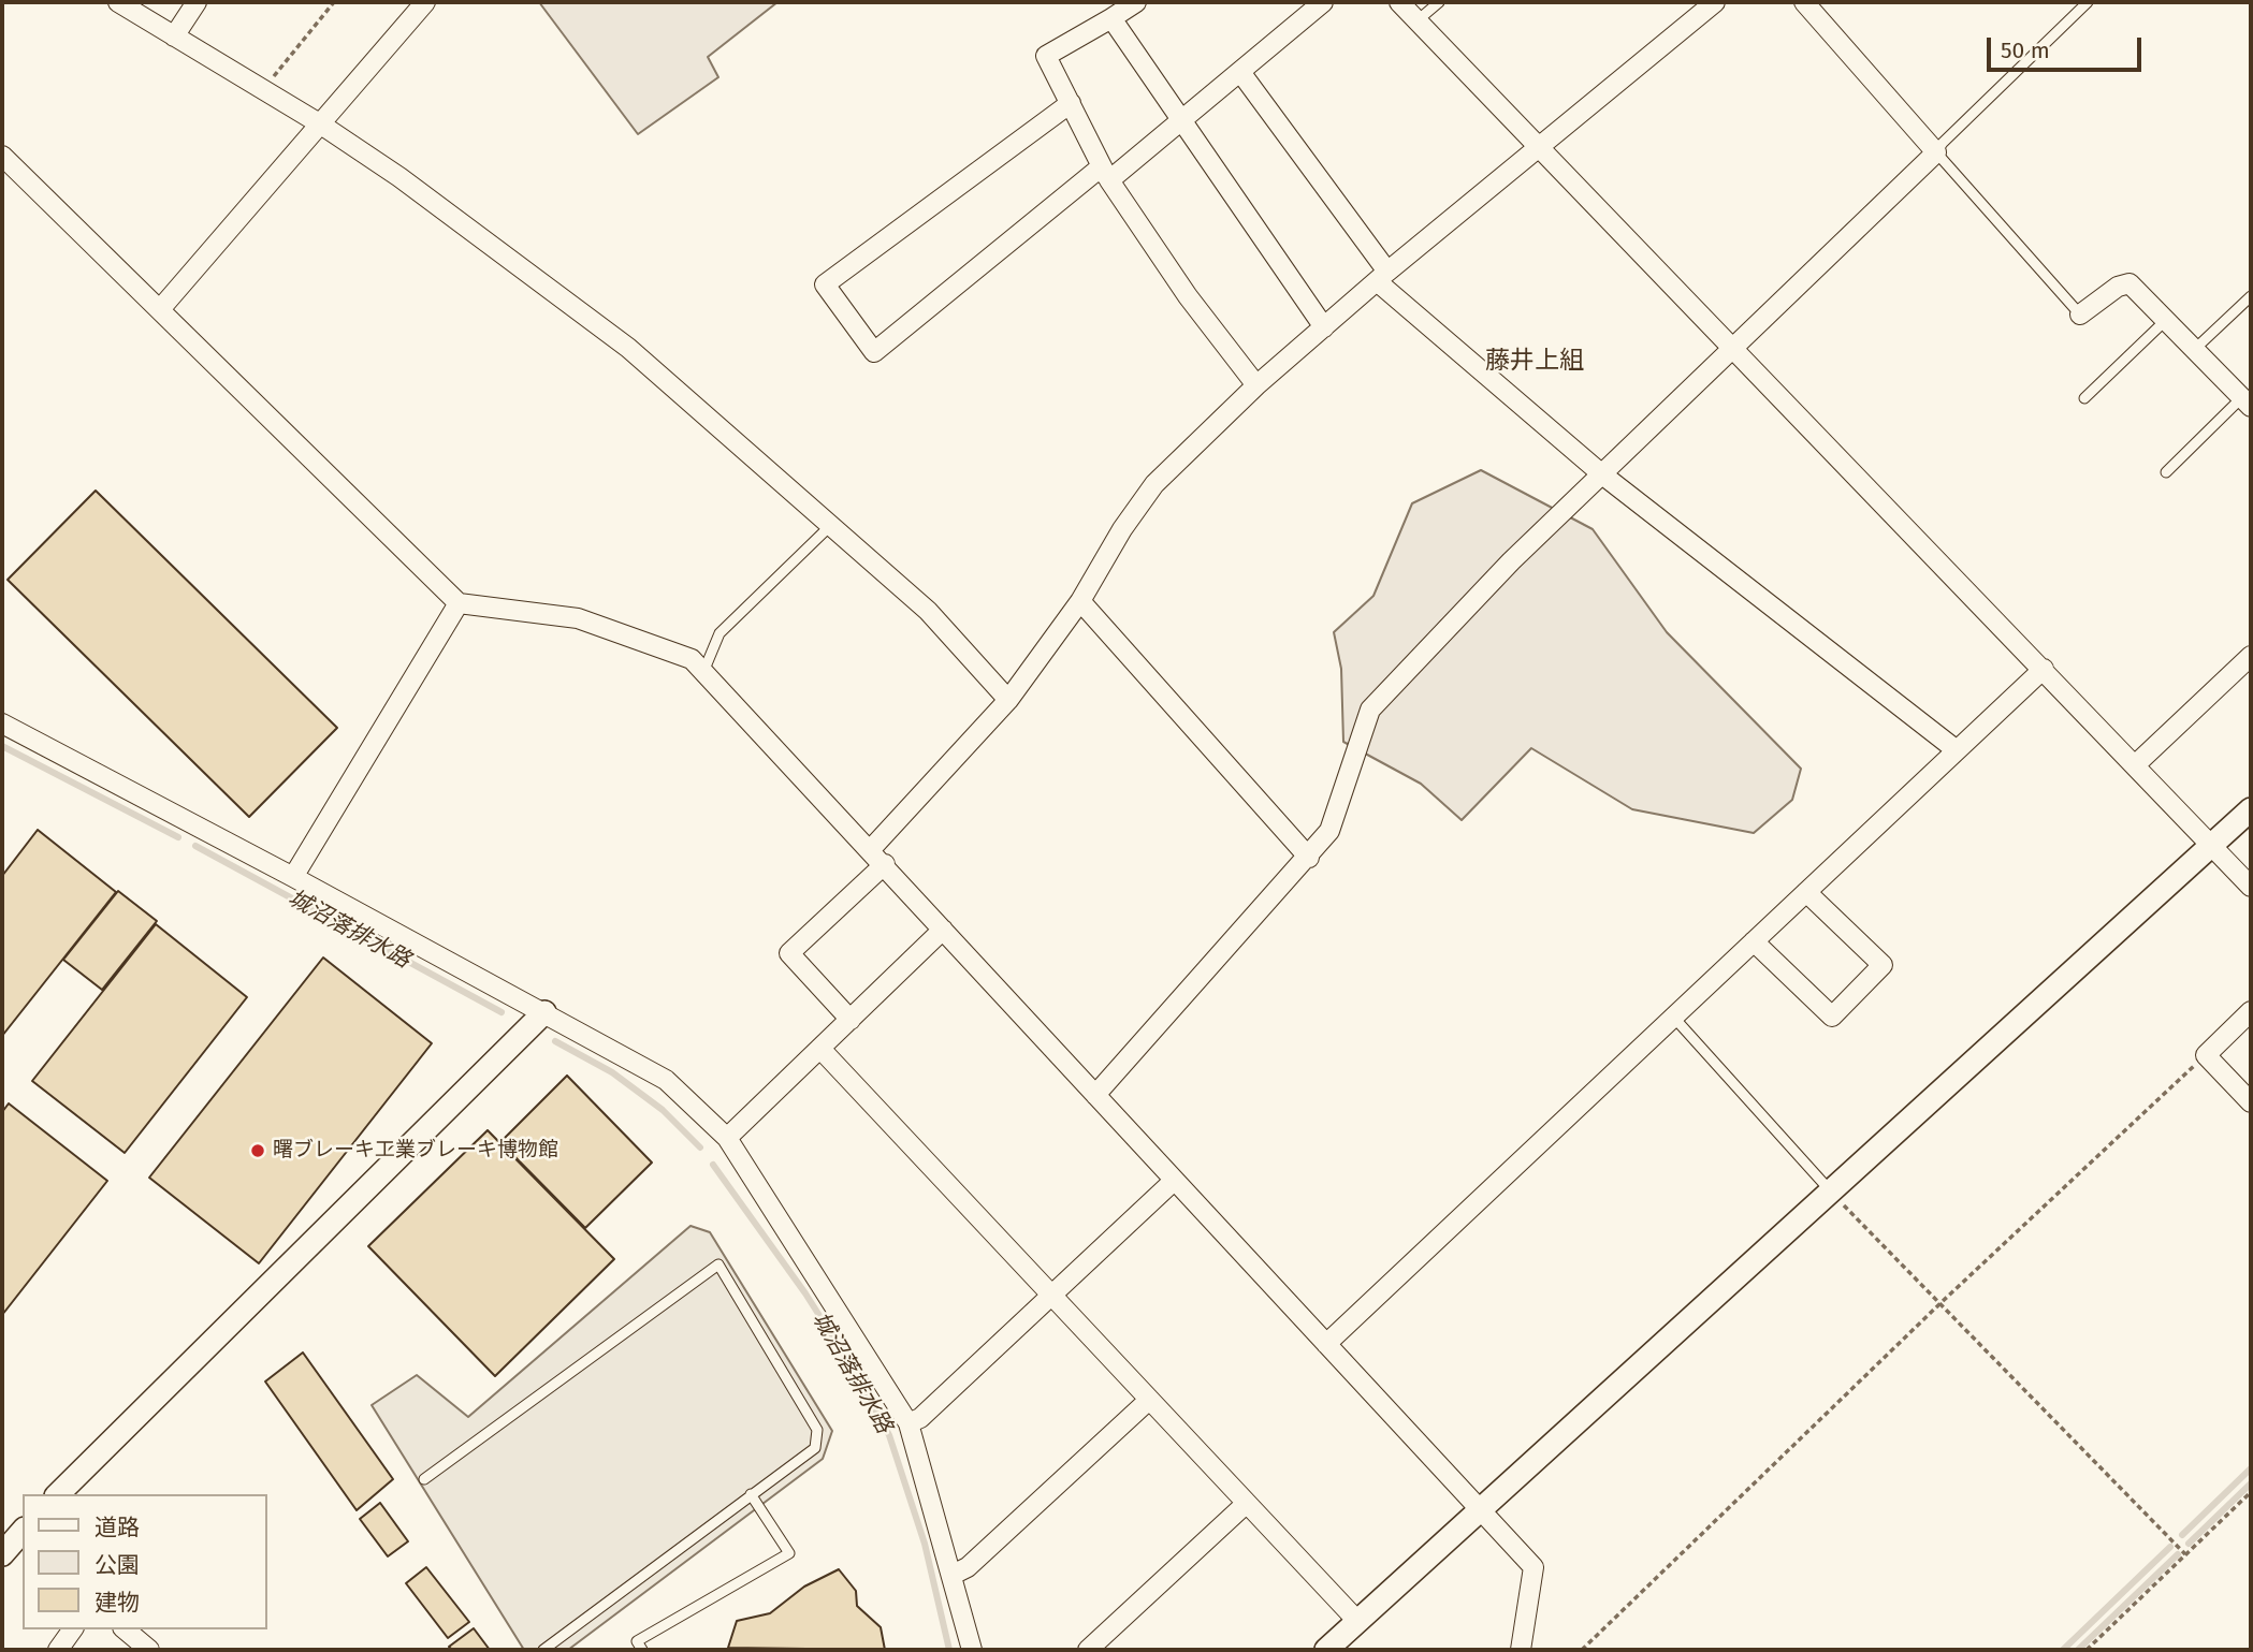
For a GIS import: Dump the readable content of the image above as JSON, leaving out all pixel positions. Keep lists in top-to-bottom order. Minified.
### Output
{"districts":["藤井上組"],"water":["城沼落排水路"],"places":["曙ブレーキ工業ブレーキ博物館"],"legend":["道路","公園","建物"],"scale_bar":"50 m"}
